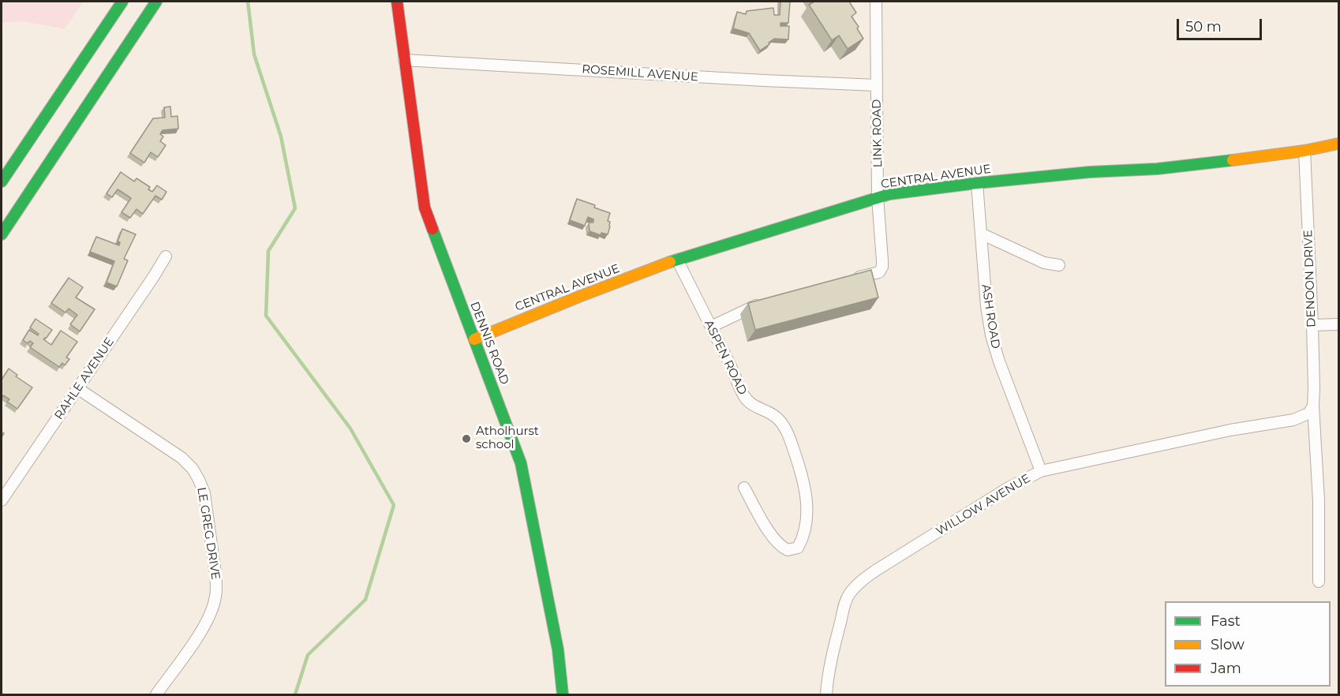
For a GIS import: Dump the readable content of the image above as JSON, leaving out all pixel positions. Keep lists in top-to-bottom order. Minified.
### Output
{"streets":{"main road":["CENTRAL AVENUE","DENNIS ROAD"],"street":["ROSEMILL AVENUE","LINK ROAD","DENOON DRIVE","ASH ROAD","ASPEN ROAD","RAHLE AVENUE","WILLOW AVENUE","LE GREG DRIVE"]},"crossings":[["ROSEMILL AVENUE","LINK ROAD"],["ROSEMILL AVENUE","DENNIS ROAD"],["LINK ROAD","CENTRAL AVENUE"],["CENTRAL AVENUE","DENOON DRIVE"],["CENTRAL AVENUE","ASH ROAD"],["CENTRAL AVENUE","DENNIS ROAD"],["CENTRAL AVENUE","ASPEN ROAD"],["DENOON DRIVE","WILLOW AVENUE"],["ASH ROAD","WILLOW AVENUE"],["RAHLE AVENUE","LE GREG DRIVE"]],"places":["Atholhurst school"],"legend":["Fast","Slow","Jam"],"scale_bar":"50 m"}
